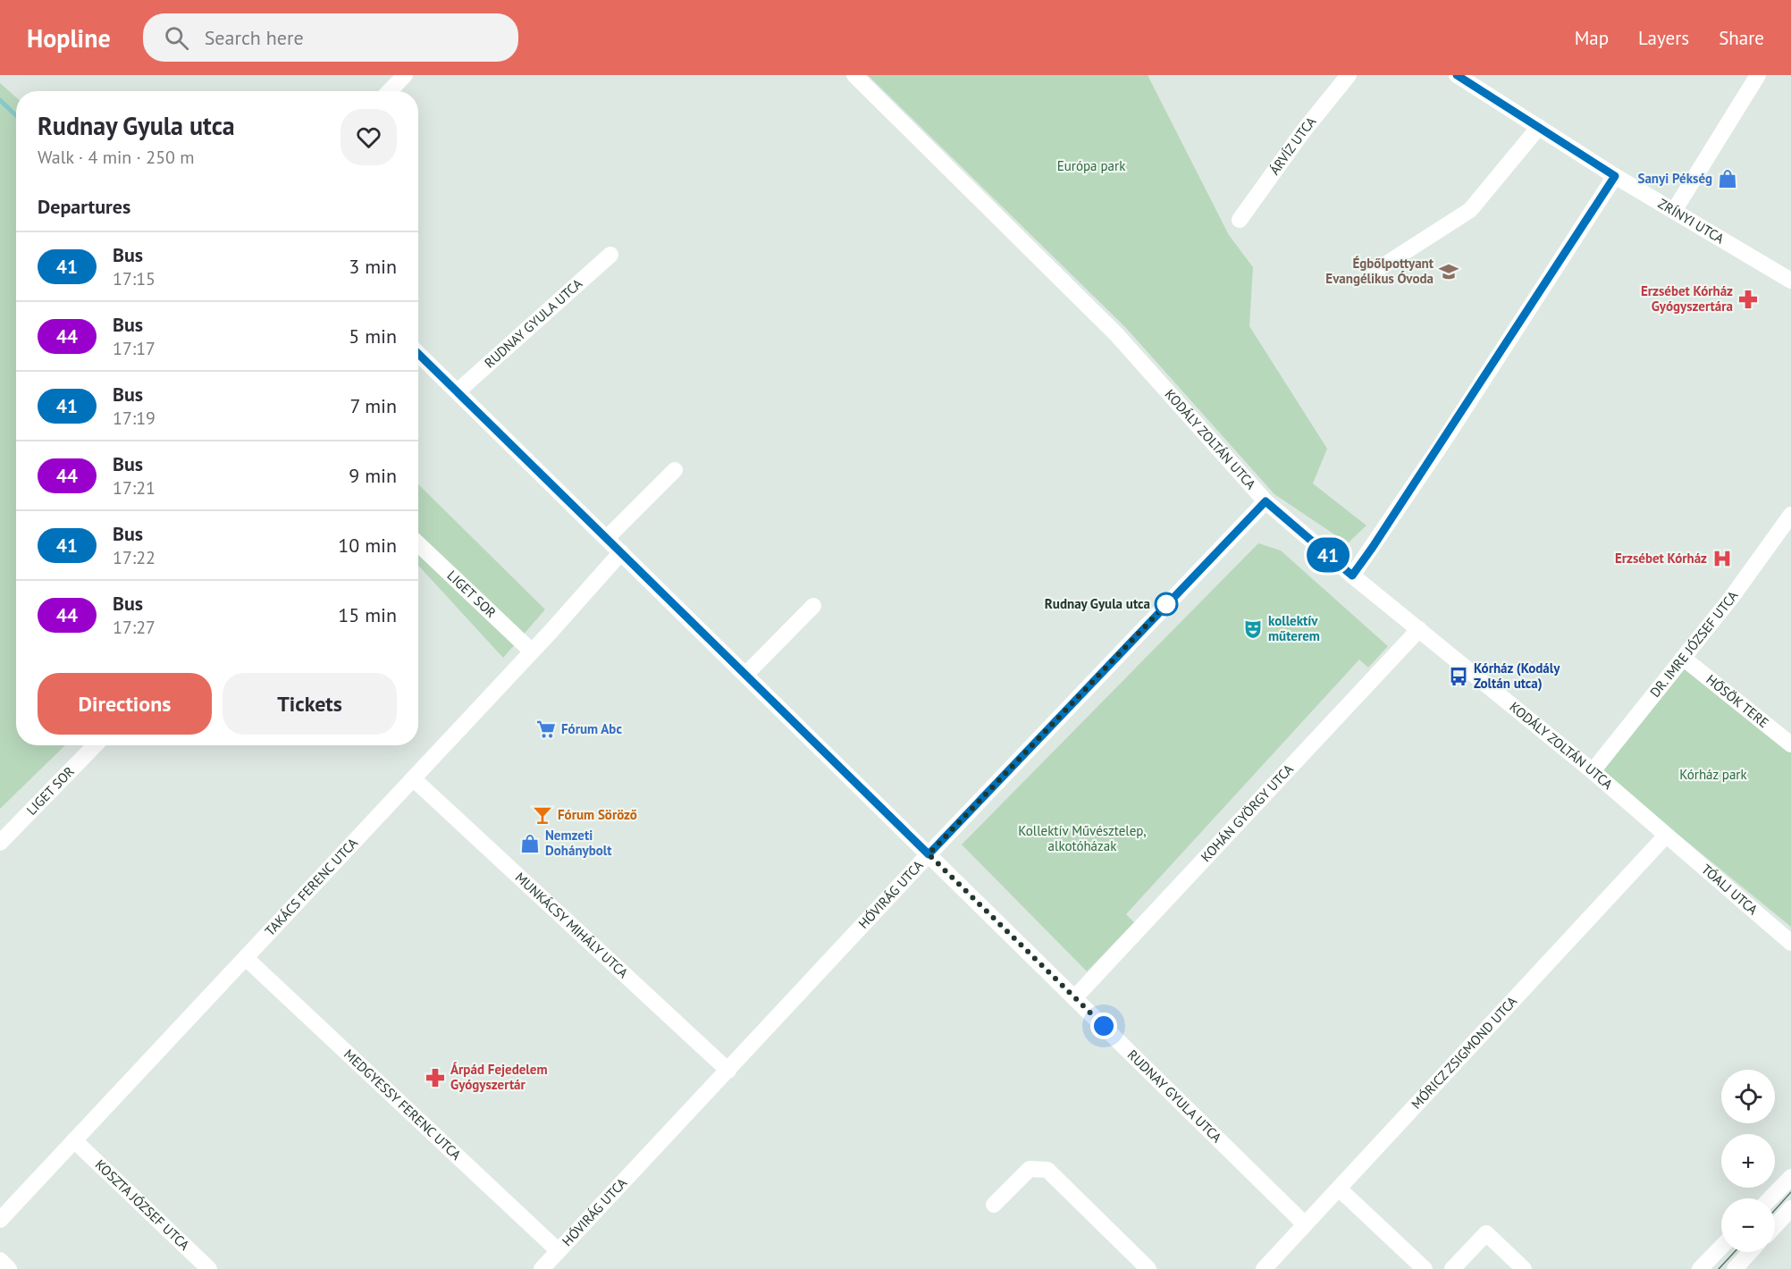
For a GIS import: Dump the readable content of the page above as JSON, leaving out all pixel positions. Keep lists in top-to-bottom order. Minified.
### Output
{"streets":{"street":["ÁRVÍZ UTCA","ZRÍNYI UTCA","RUDNAY GYULA UTCA","KODÁLY ZOLTÁN UTCA","LIGET SOR","DR. IMRE JÓZSEF UTCA","HŐSÖK TERE","KOHÁN GYÖRGY UTCA","TAKÁCS FERENC UTCA","TÓALJ UTCA","HÓVIRÁG UTCA","MUNKÁCSY MIHÁLY UTCA","MÓRICZ ZSIGMOND UTCA","MEDGYESSY FERENC UTCA","KOSZTA JÓZSEF UTCA"]},"crossings":[["RUDNAY GYULA UTCA","KOHÁN GYÖRGY UTCA"],["RUDNAY GYULA UTCA","TAKÁCS FERENC UTCA"],["RUDNAY GYULA UTCA","HÓVIRÁG UTCA"],["RUDNAY GYULA UTCA","MÓRICZ ZSIGMOND UTCA"],["KODÁLY ZOLTÁN UTCA","DR. IMRE JÓZSEF UTCA"],["KODÁLY ZOLTÁN UTCA","KOHÁN GYÖRGY UTCA"],["KODÁLY ZOLTÁN UTCA","TÓALJ UTCA"],["KODÁLY ZOLTÁN UTCA","HÓVIRÁG UTCA"],["KODÁLY ZOLTÁN UTCA","MÓRICZ ZSIGMOND UTCA"],["LIGET SOR","TAKÁCS FERENC UTCA"],["DR. IMRE JÓZSEF UTCA","HŐSÖK TERE"],["TAKÁCS FERENC UTCA","MUNKÁCSY MIHÁLY UTCA"],["TAKÁCS FERENC UTCA","MEDGYESSY FERENC UTCA"],["TAKÁCS FERENC UTCA","KOSZTA JÓZSEF UTCA"],["TÓALJ UTCA","MÓRICZ ZSIGMOND UTCA"],["HÓVIRÁG UTCA","MUNKÁCSY MIHÁLY UTCA"],["HÓVIRÁG UTCA","MEDGYESSY FERENC UTCA"]],"parks":["Európa park","Kórház park","Kollektív Művésztelep, alkotóházak"],"places":{"shop":["Sanyi Pékség","Nemzeti Dohánybolt"],"school or university":["Égbőlpottyant Evangélikus Óvoda"],"pharmacy":["Erzsébet Kórház Gyógyszertára","Árpád Fejedelem Gyógyszertár"],"hospital":["Erzsébet Kórház"],"other":["Rudnay Gyula utca"],"theatre":["kollektív műterem"],"bus stop":["Kórház (Kodály Zoltán utca)"],"supermarket":["Fórum Abc"],"bar":["Fórum Söröző"]},"lines":["bus line 41"],"page":{"header":"Hopline","search":"Search here","nav":["Map","Layers","Share"],"on_map":"41","heading":[["Rudnay Gyula utca","Walk · 4 min · 250 m"],"Departures"],"list":[{"mark":"41","name":"Bus","note":"17:15","value":"3 min"},{"mark":"44","name":"Bus","note":"17:17","value":"5 min"},{"mark":"41","name":"Bus","note":"17:19","value":"7 min"},{"mark":"44","name":"Bus","note":"17:21","value":"9 min"},{"mark":"41","name":"Bus","note":"17:22","value":"10 min"},{"mark":"44","name":"Bus","note":"17:27","value":"15 min"}],"buttons":["Directions","Tickets"],"map_buttons":["+","−"]}}
